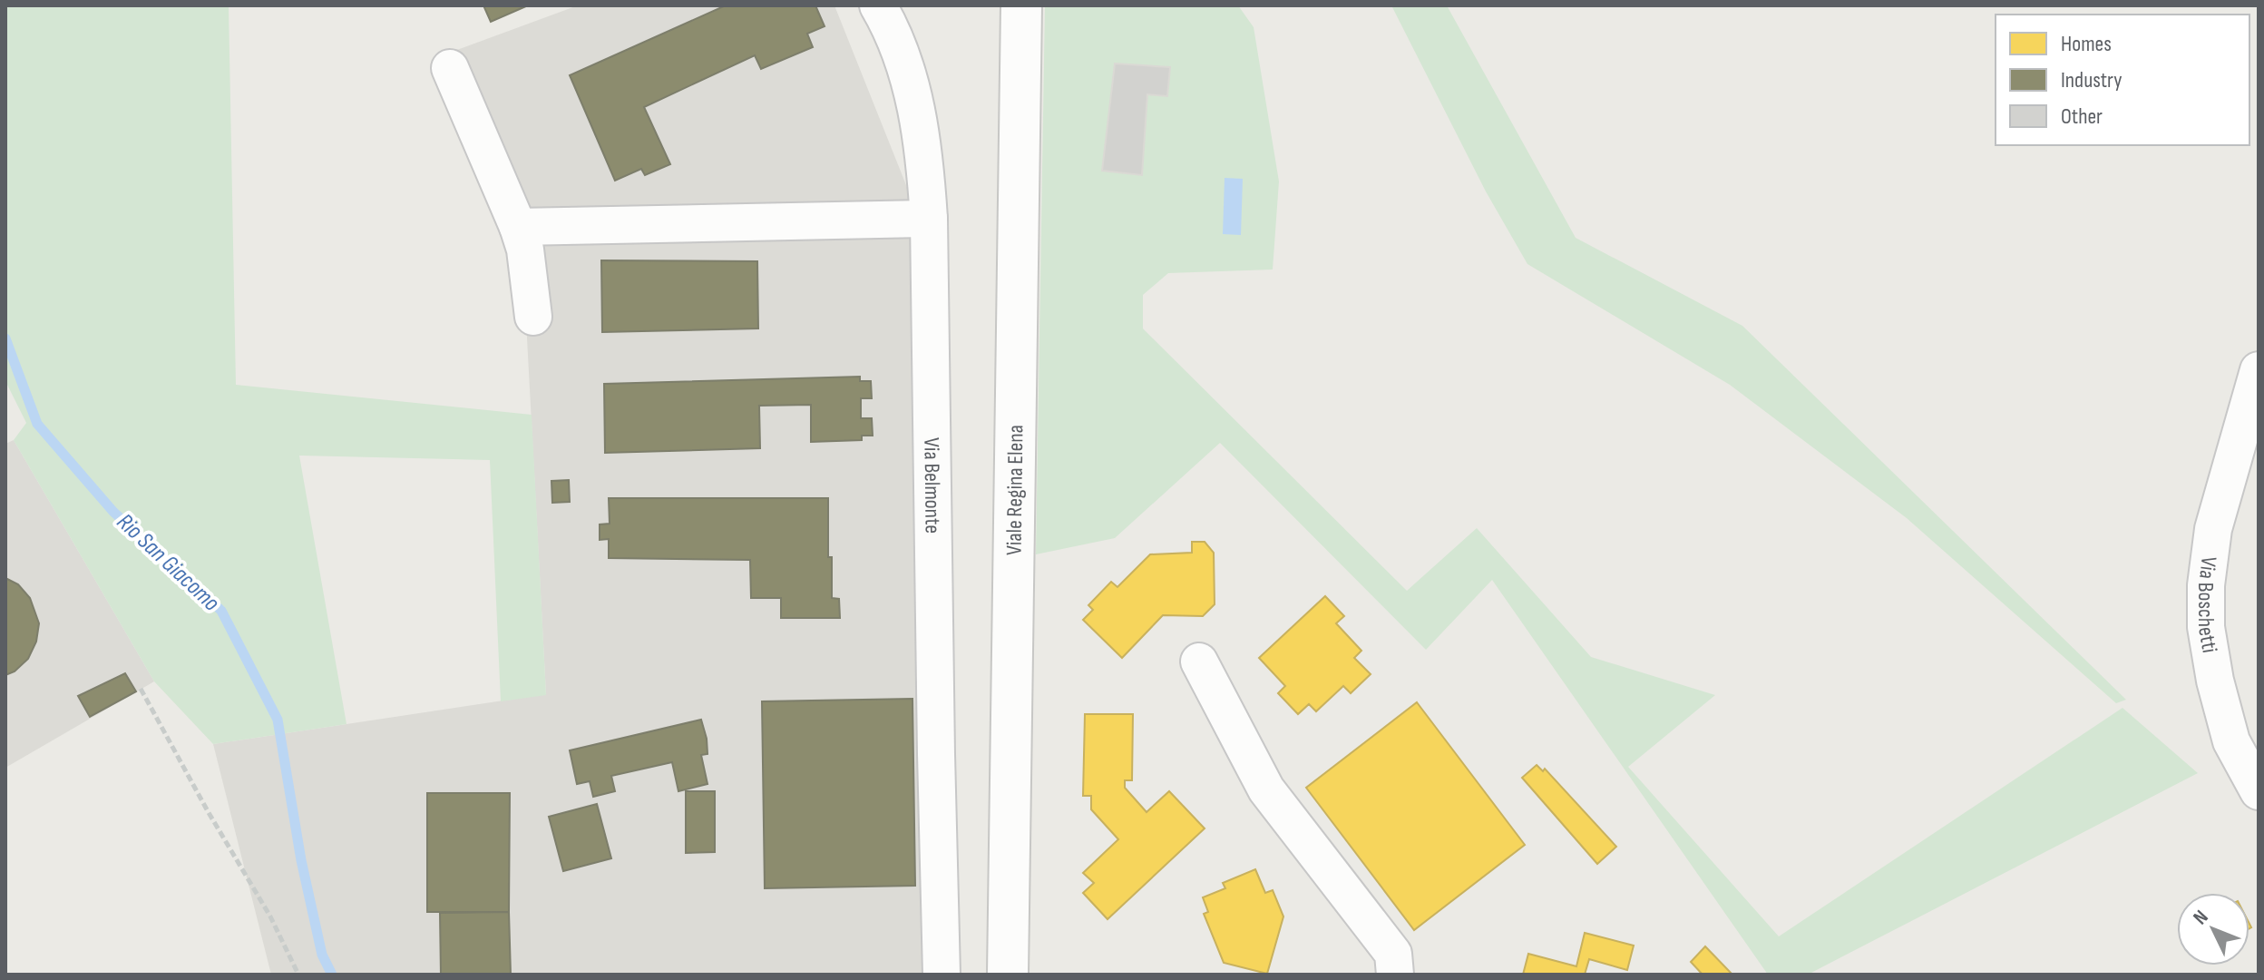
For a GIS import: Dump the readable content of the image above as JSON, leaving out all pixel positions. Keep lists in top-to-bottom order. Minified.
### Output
{"streets":{"main road":["Viale Regina Elena"],"street":["Via Belmonte","Via Boschetti"]},"water":["Rio San Giacomo"],"legend":["Homes","Industry","Other"],"north":"top left"}
